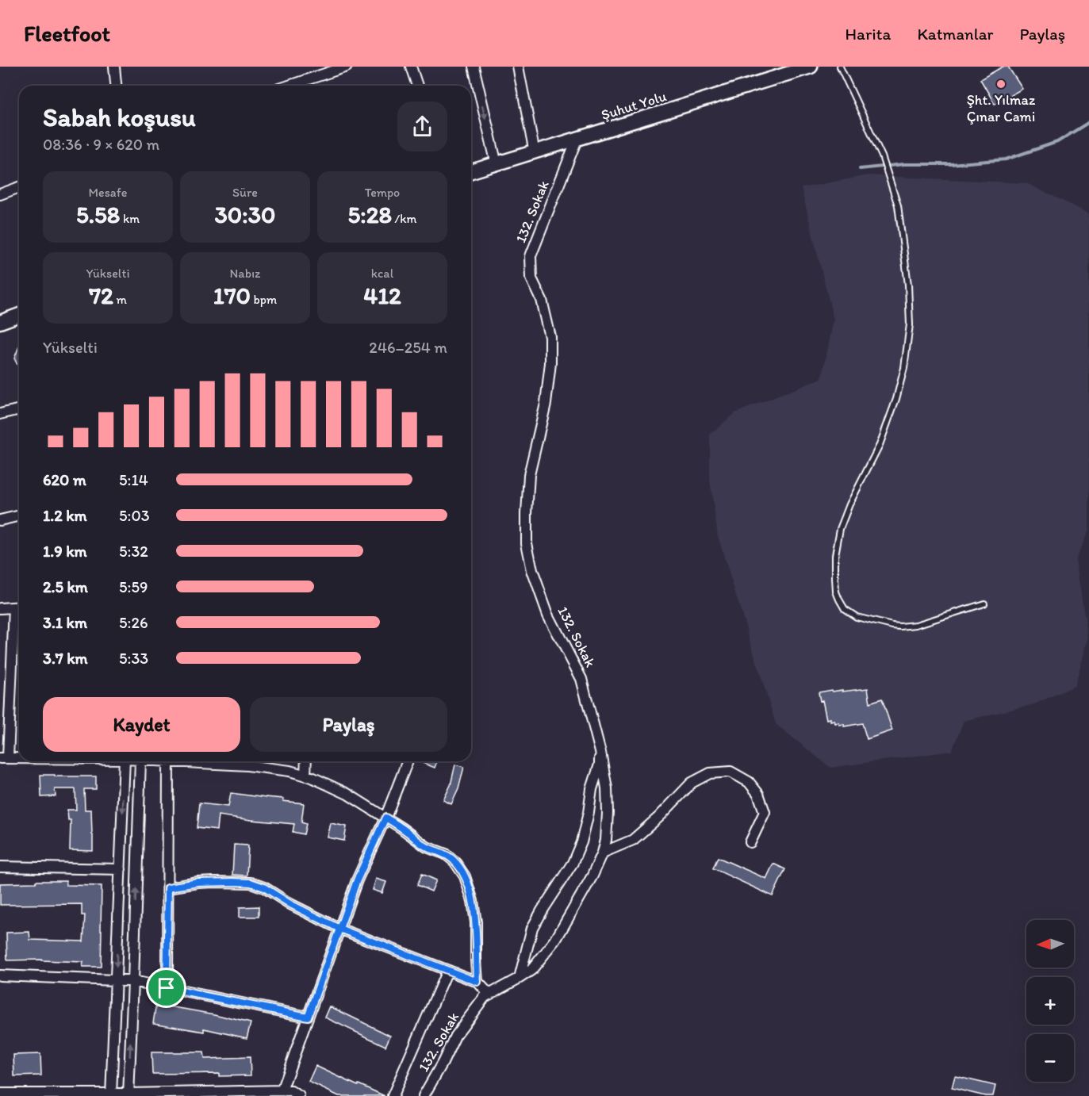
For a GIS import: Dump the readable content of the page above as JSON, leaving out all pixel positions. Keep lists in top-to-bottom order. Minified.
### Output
{"streets":{"main road":["Şuhut Yolu"],"street":["132. Sokak"]},"crossings":[["Şuhut Yolu","132. Sokak"]],"places":["Şht. Yılmaz Çınar Cami"],"north":"left","page":{"header":"Fleetfoot","nav":["Harita","Katmanlar","Paylaş"],"heading":["Sabah koşusu","08:36 · 9 × 620 m"],"stats":[["Mesafe","5.58 km"],["Süre","30:30"],["Tempo","5:28 /km"],["Yükselti","72 m"],["Nabız","170 bpm"],["kcal","412"]],"chart":["Yükselti","246–254 m"],"list":[{"name":"620 m","note":"5:14"},{"name":"1.2 km","note":"5:03"},{"name":"1.9 km","note":"5:32"},{"name":"2.5 km","note":"5:59"},{"name":"3.1 km","note":"5:26"},{"name":"3.7 km","note":"5:33"}],"buttons":["Kaydet","Paylaş"],"map_buttons":["+","−"]}}
